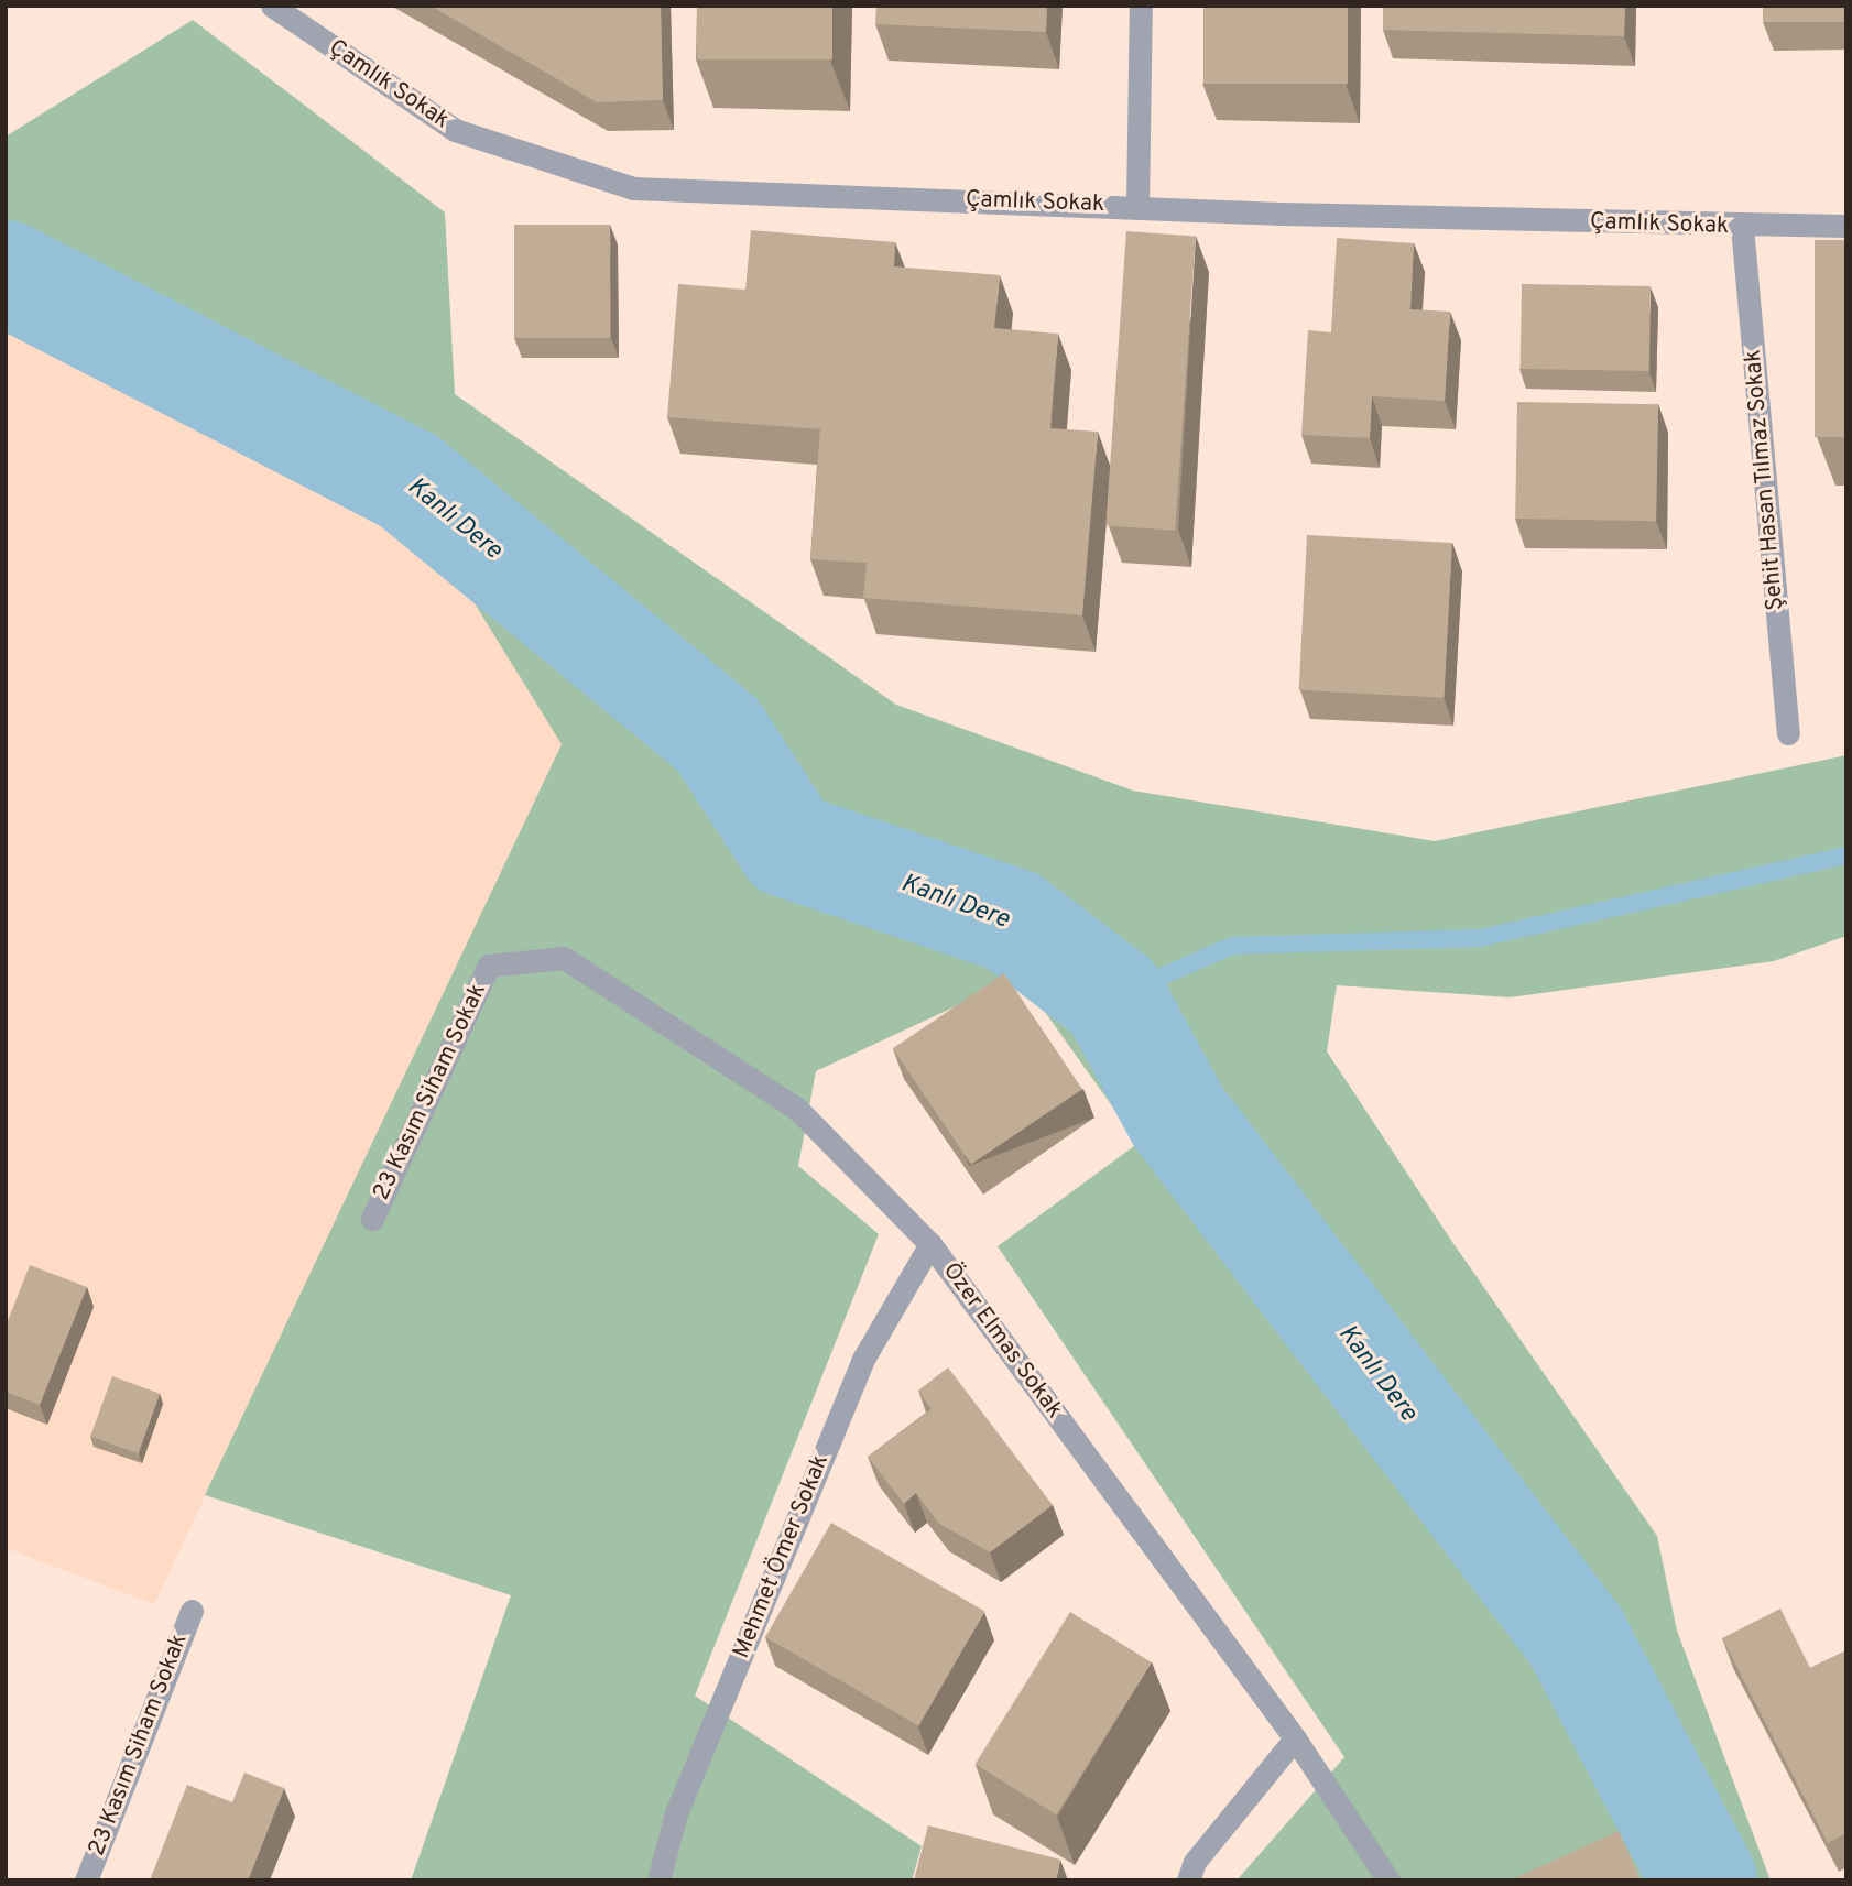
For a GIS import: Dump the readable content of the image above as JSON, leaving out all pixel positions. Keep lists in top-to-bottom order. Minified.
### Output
{"streets":{"street":["Çamlık Sokak","Şehit Hasan Tılmaz Sokak","23 Kasım Siham Sokak","Özer Elmas Sokak","Mehmet Ömer Sokak"]},"crossings":[["Çamlık Sokak","Şehit Hasan Tılmaz Sokak"],["23 Kasım Siham Sokak","Özer Elmas Sokak"],["Özer Elmas Sokak","Mehmet Ömer Sokak"]],"water":["Kanlı Dere"]}
